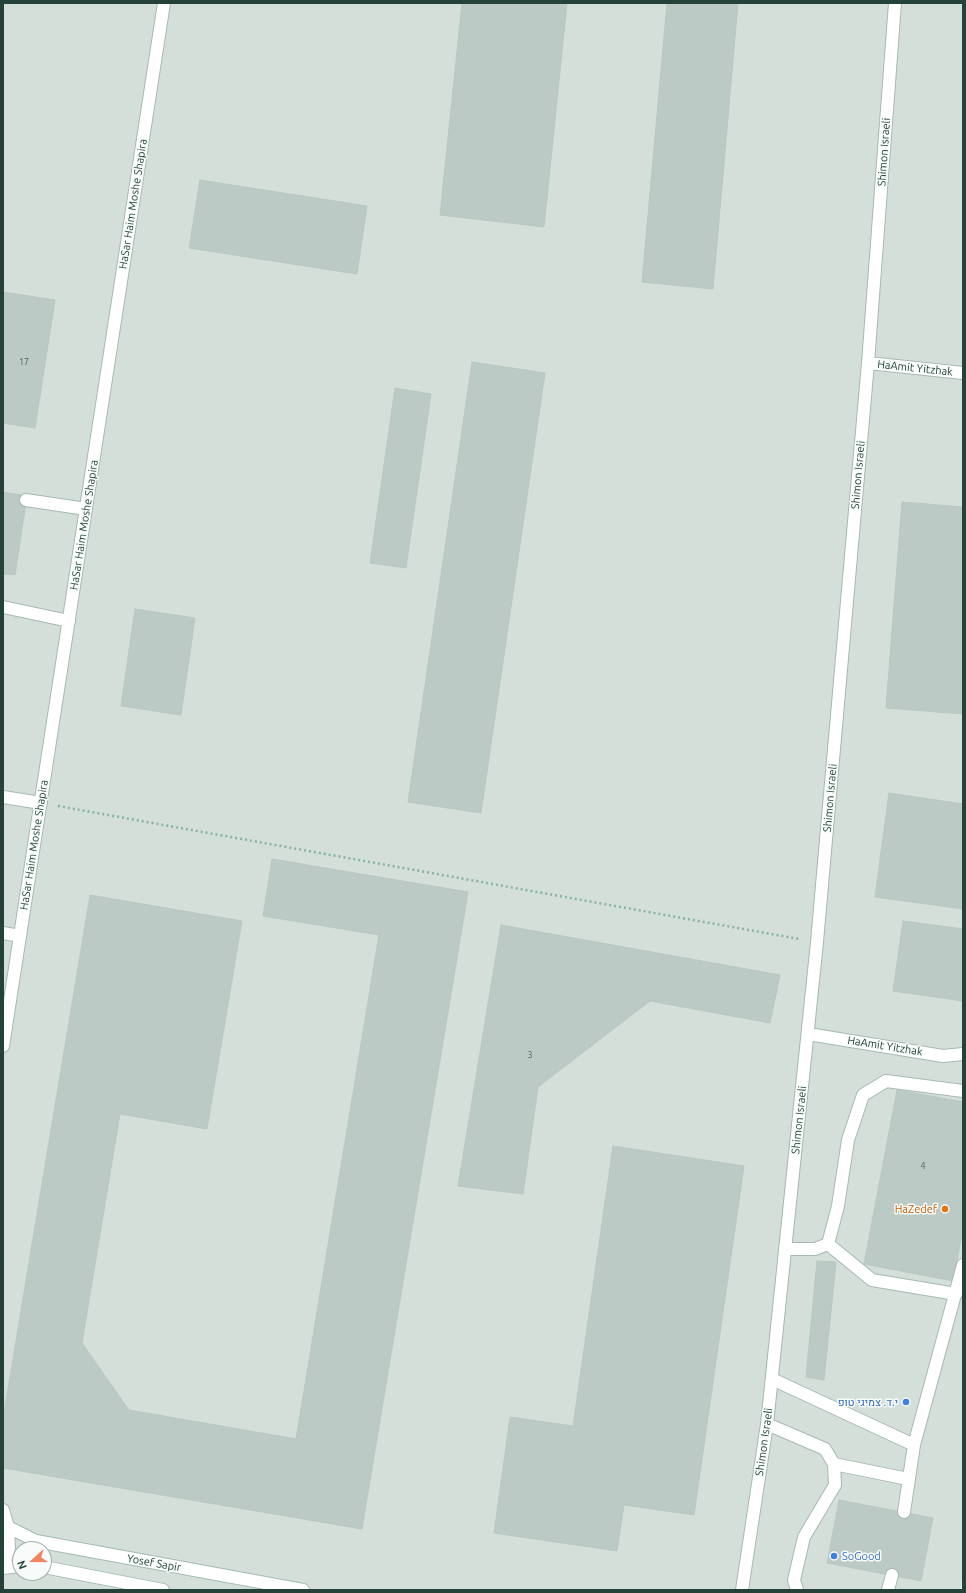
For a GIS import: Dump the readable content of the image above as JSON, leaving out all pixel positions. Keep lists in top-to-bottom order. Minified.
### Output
{"streets":{"street":["Shimon Israeli","HaSar Haim Moshe Shapira","HaAmit Yitzhak","Yosef Sapir"]},"crossings":[["Shimon Israeli","HaAmit Yitzhak"]],"places":["HaZedef","י.ד. צמיגי טופ","SoGood"],"house_numbers":["17","3","4"],"north":"left"}
